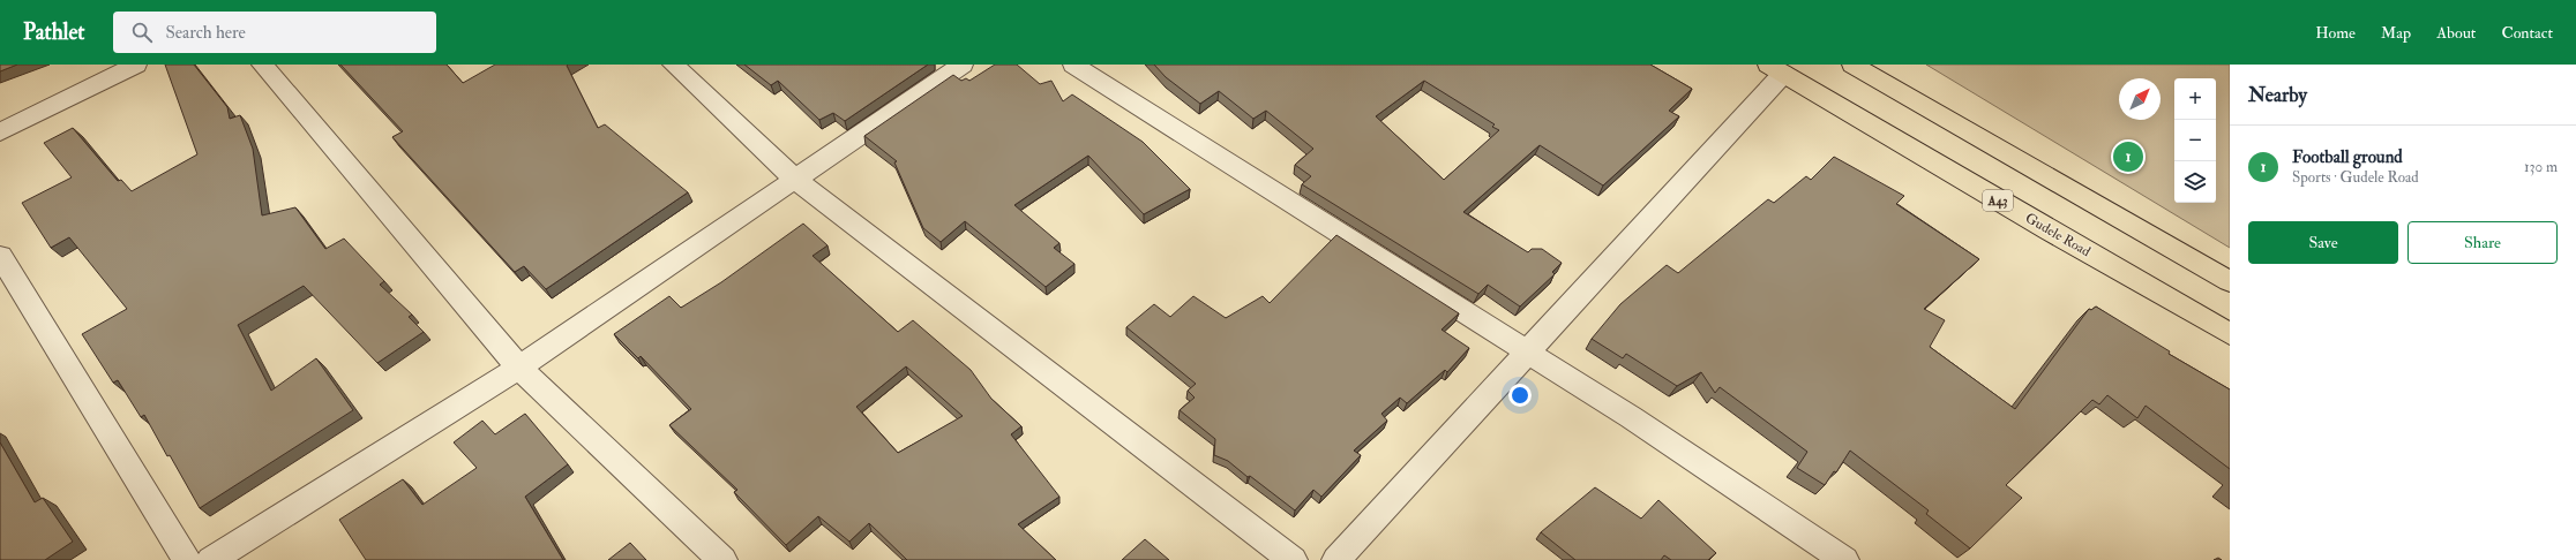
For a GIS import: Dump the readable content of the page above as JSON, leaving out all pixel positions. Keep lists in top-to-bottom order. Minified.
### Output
{"streets":{"highway":["A43","Gudele Road"]},"north":"top right","page":{"header":"Pathlet","search":"Search here","nav":["Home","Map","About","Contact"],"heading":"Nearby","map_buttons":["+","−"],"list":[{"mark":"1","name":"Football ground","note":"Sports · Gudele Road","value":"130 m"}],"pins":"1","buttons":["Save","Share"]}}
